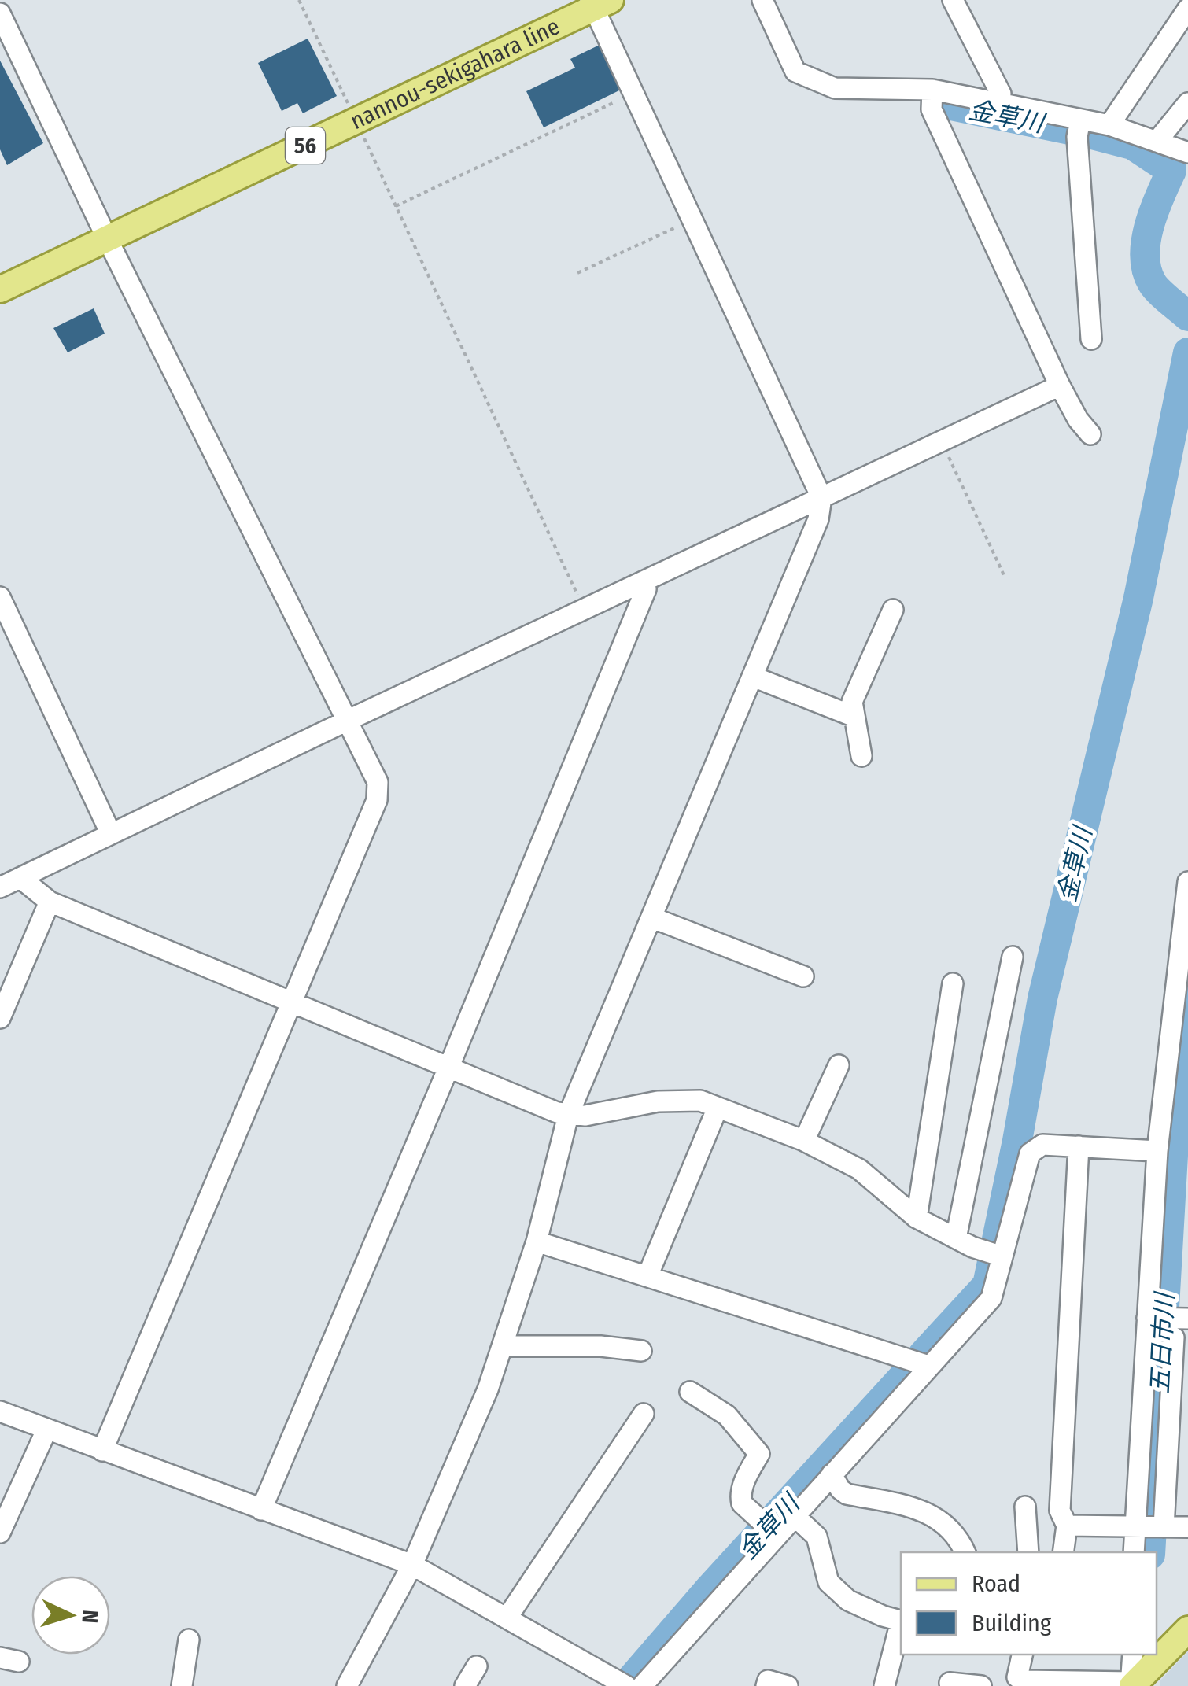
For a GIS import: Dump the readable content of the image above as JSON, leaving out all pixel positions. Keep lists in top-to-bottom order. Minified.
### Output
{"streets":{"main road":["nannou-sekigahara line","56"]},"water":["金草川","五日市川"],"legend":["Road","Building"],"north":"right"}
